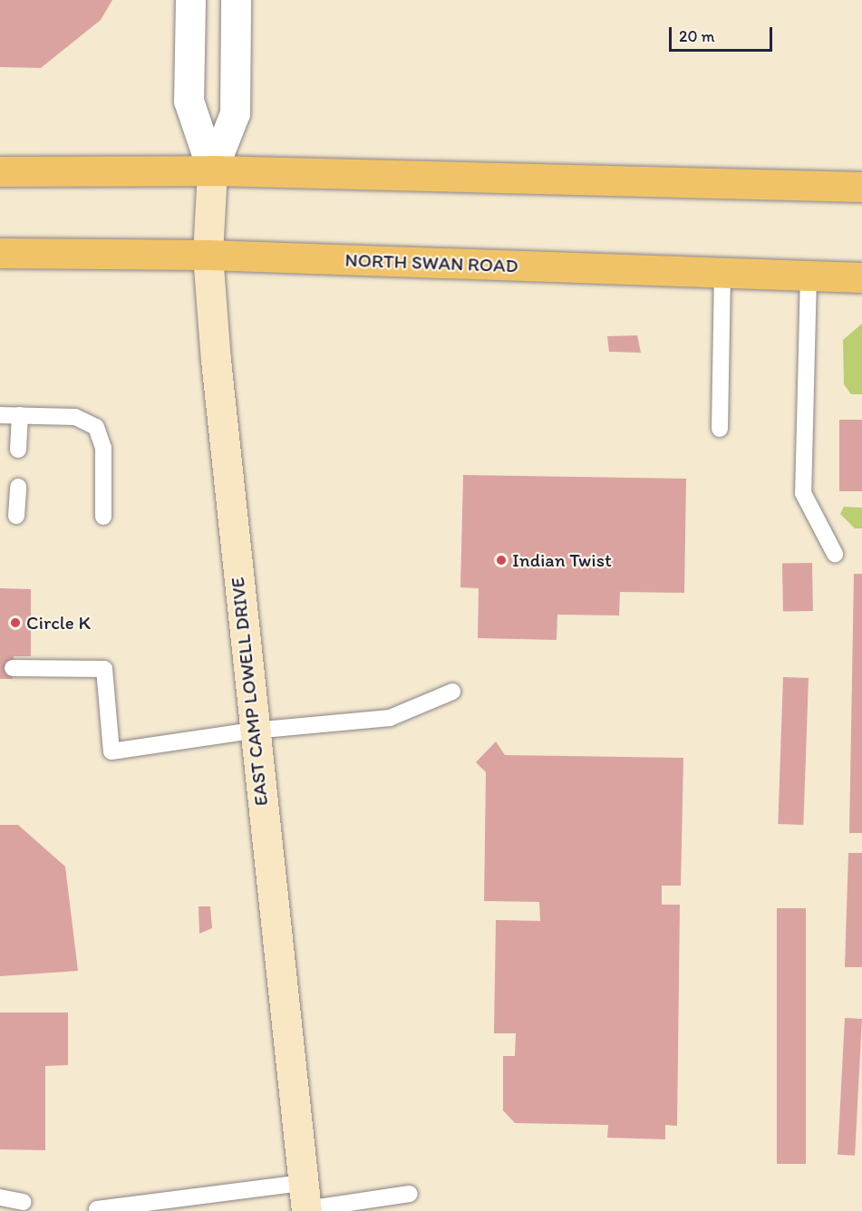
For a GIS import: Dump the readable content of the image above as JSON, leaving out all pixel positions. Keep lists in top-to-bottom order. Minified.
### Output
{"streets":{"main road":["NORTH SWAN ROAD","EAST CAMP LOWELL DRIVE"]},"crossings":[["NORTH SWAN ROAD","EAST CAMP LOWELL DRIVE"]],"places":["Indian Twist","Circle K"],"scale_bar":"20 m"}
